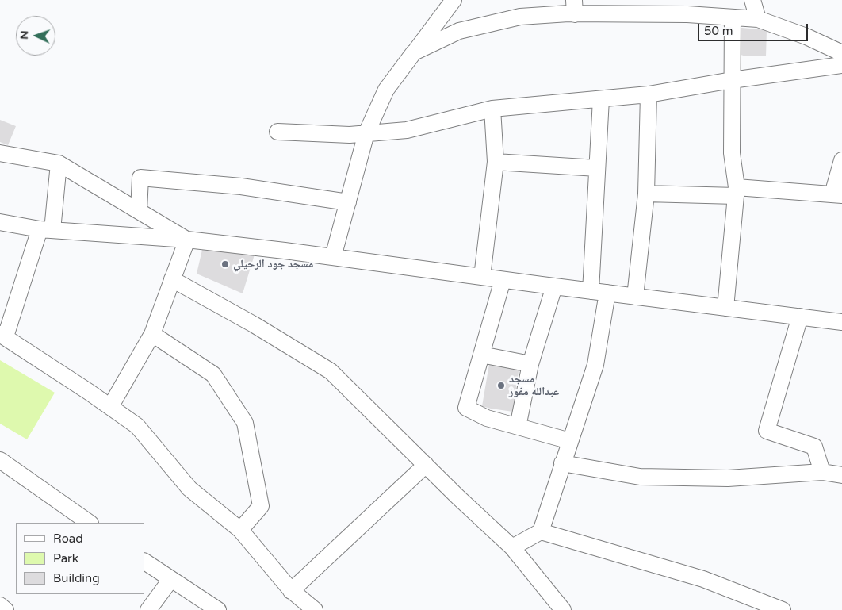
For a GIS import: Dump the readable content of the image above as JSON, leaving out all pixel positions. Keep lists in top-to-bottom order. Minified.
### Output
{"places":["مسجد جود الرحيلي","مسجد عبدالله مفوز"],"legend":["Road","Park","Building"],"scale_bar":"50 m","north":"left"}
